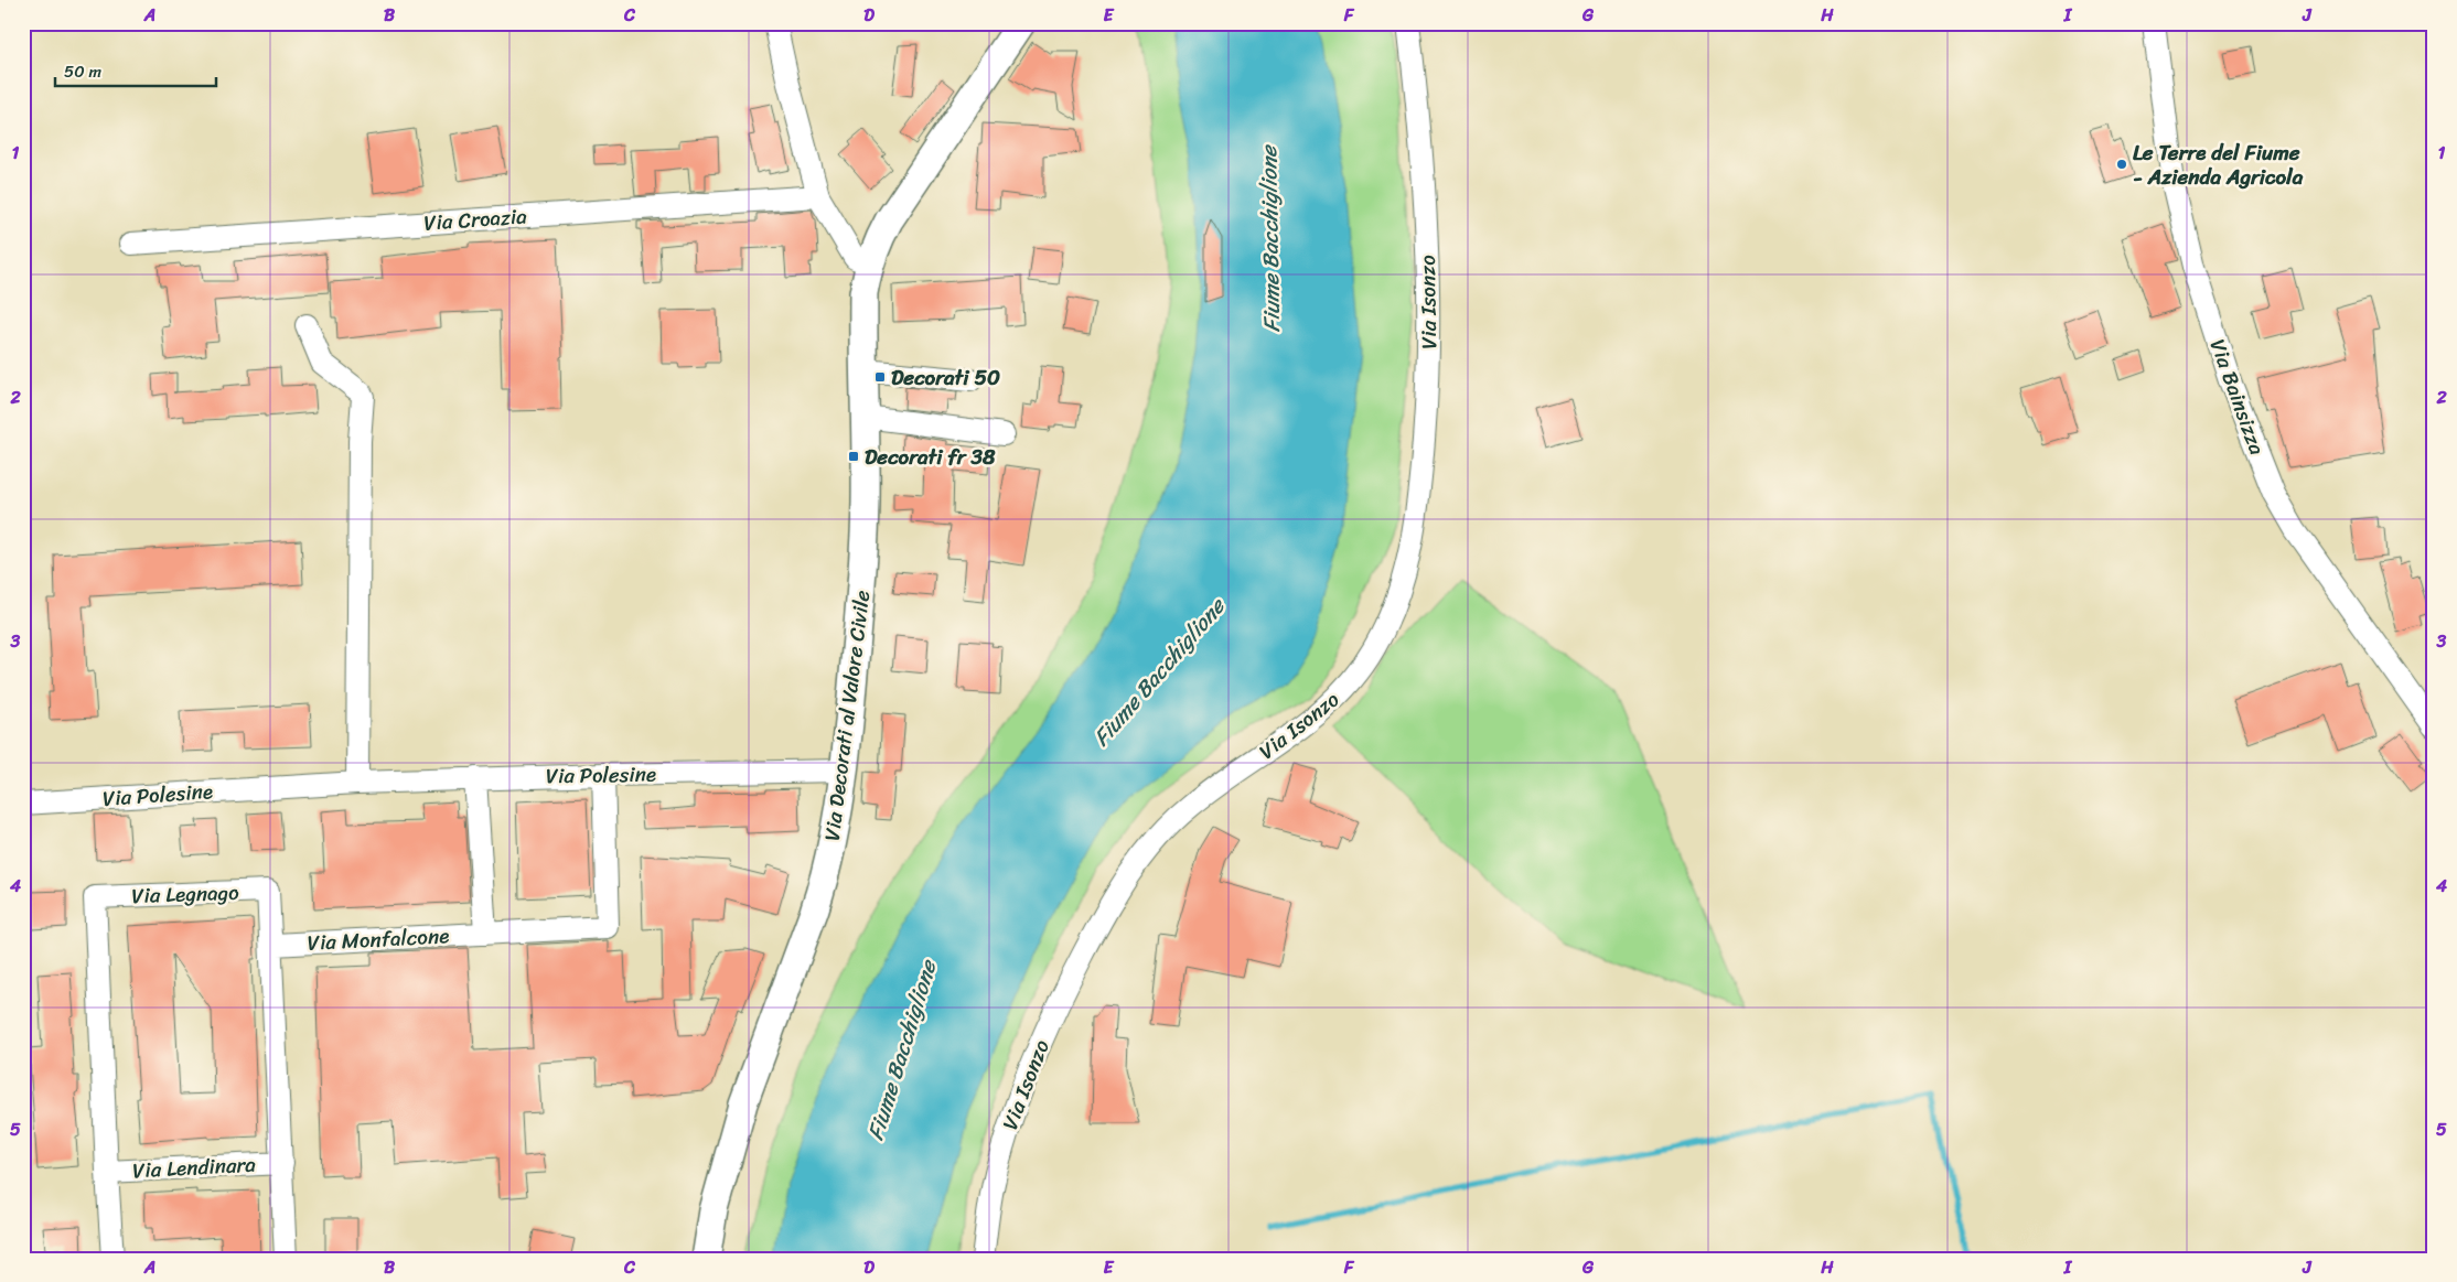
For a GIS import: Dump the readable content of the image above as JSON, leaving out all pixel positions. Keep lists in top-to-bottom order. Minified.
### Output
{"streets":{"street":["Via Croazia","Via Isonzo","Via Bainsizza","Via Decorati al Valore Civile","Via Polesine","Via Legnago","Via Monfalcone","Via Lendinara"]},"crossings":[["Via Decorati al Valore Civile","Via Polesine"],["Via Polesine","Via Monfalcone"],["Via Legnago","Via Monfalcone"],["Via Legnago","Via Lendinara"]],"water":["Fiume Bacchiglione"],"places":{"other":["Le Terre del Fiume - Azienda Agricola"],"transit":["Decorati 50","Decorati fr 38"]},"scale_bar":"50 m","grid":{"columns":["A","B","C","D","E","F","G","H","I","J"],"rows":["1","2","3","4","5"]}}
